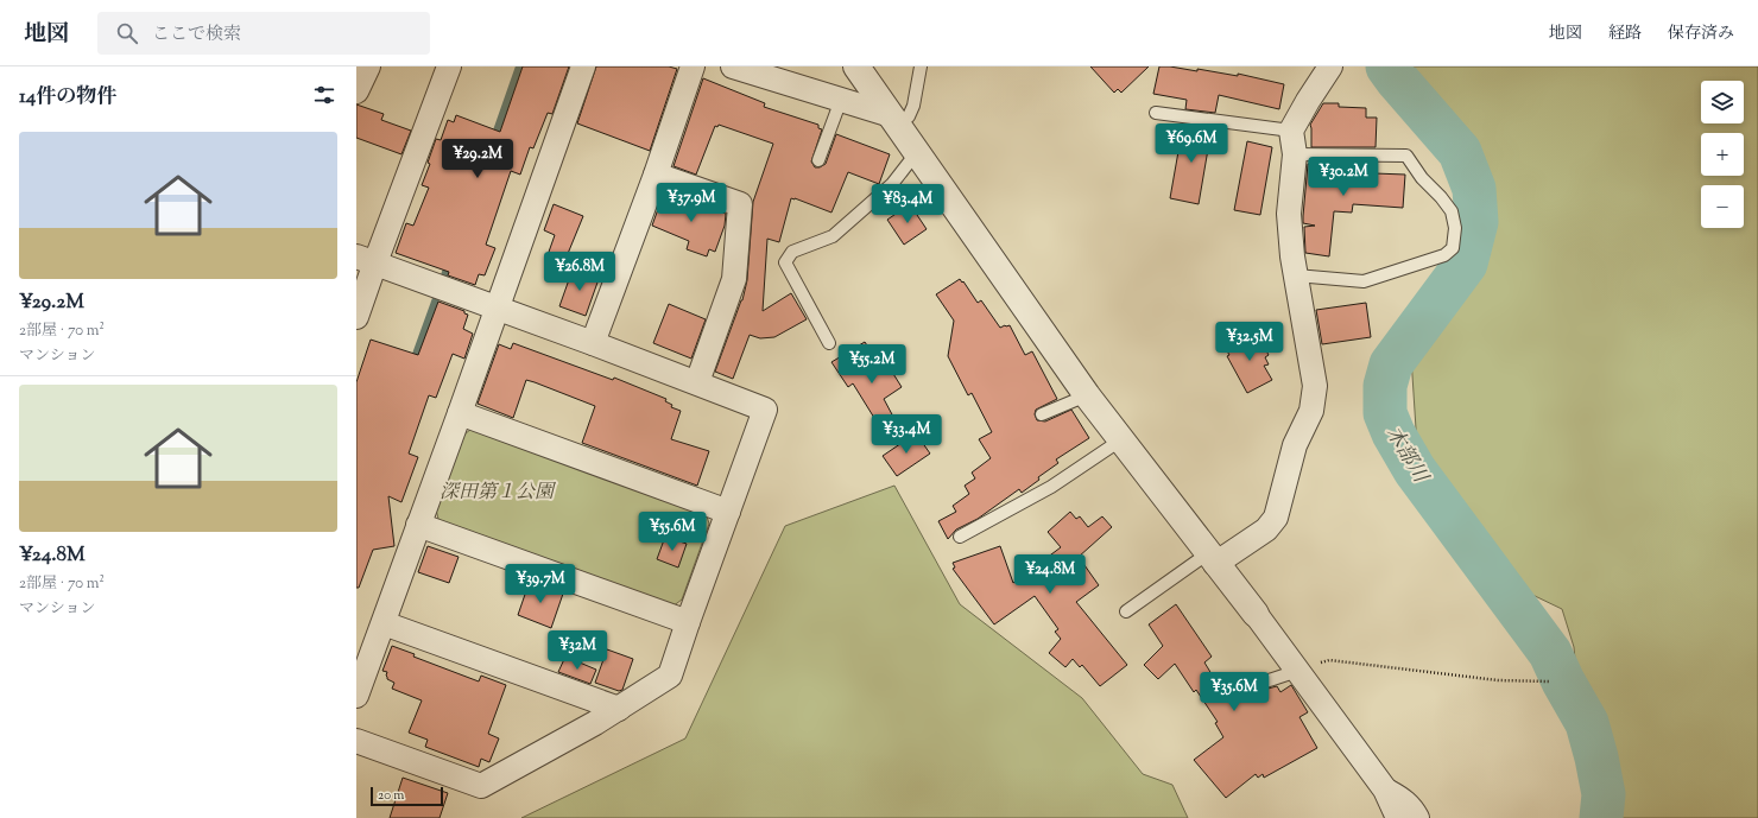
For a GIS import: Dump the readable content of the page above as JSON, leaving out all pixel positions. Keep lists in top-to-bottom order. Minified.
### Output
{"water":["木部川"],"parks":["深田第１公園"],"scale_bar":"20 m","page":{"header":"地図","search":"ここで検索","nav":["地図","経路","保存済み"],"heading":"14件の物件","map_buttons":["+","−"],"list":[{"name":"¥29.2M","note":"2部屋 · 70 m² · マンション"},{"name":"¥24.8M","note":"2部屋 · 70 m² · マンション"}],"price":["¥69.6M","¥29.2M","¥30.2M","¥37.9M","¥83.4M","¥26.8M","¥32.5M","¥55.2M","¥33.4M","¥55.6M","¥24.8M","¥39.7M","¥32M","¥35.6M"],"scale":"20 m"}}
